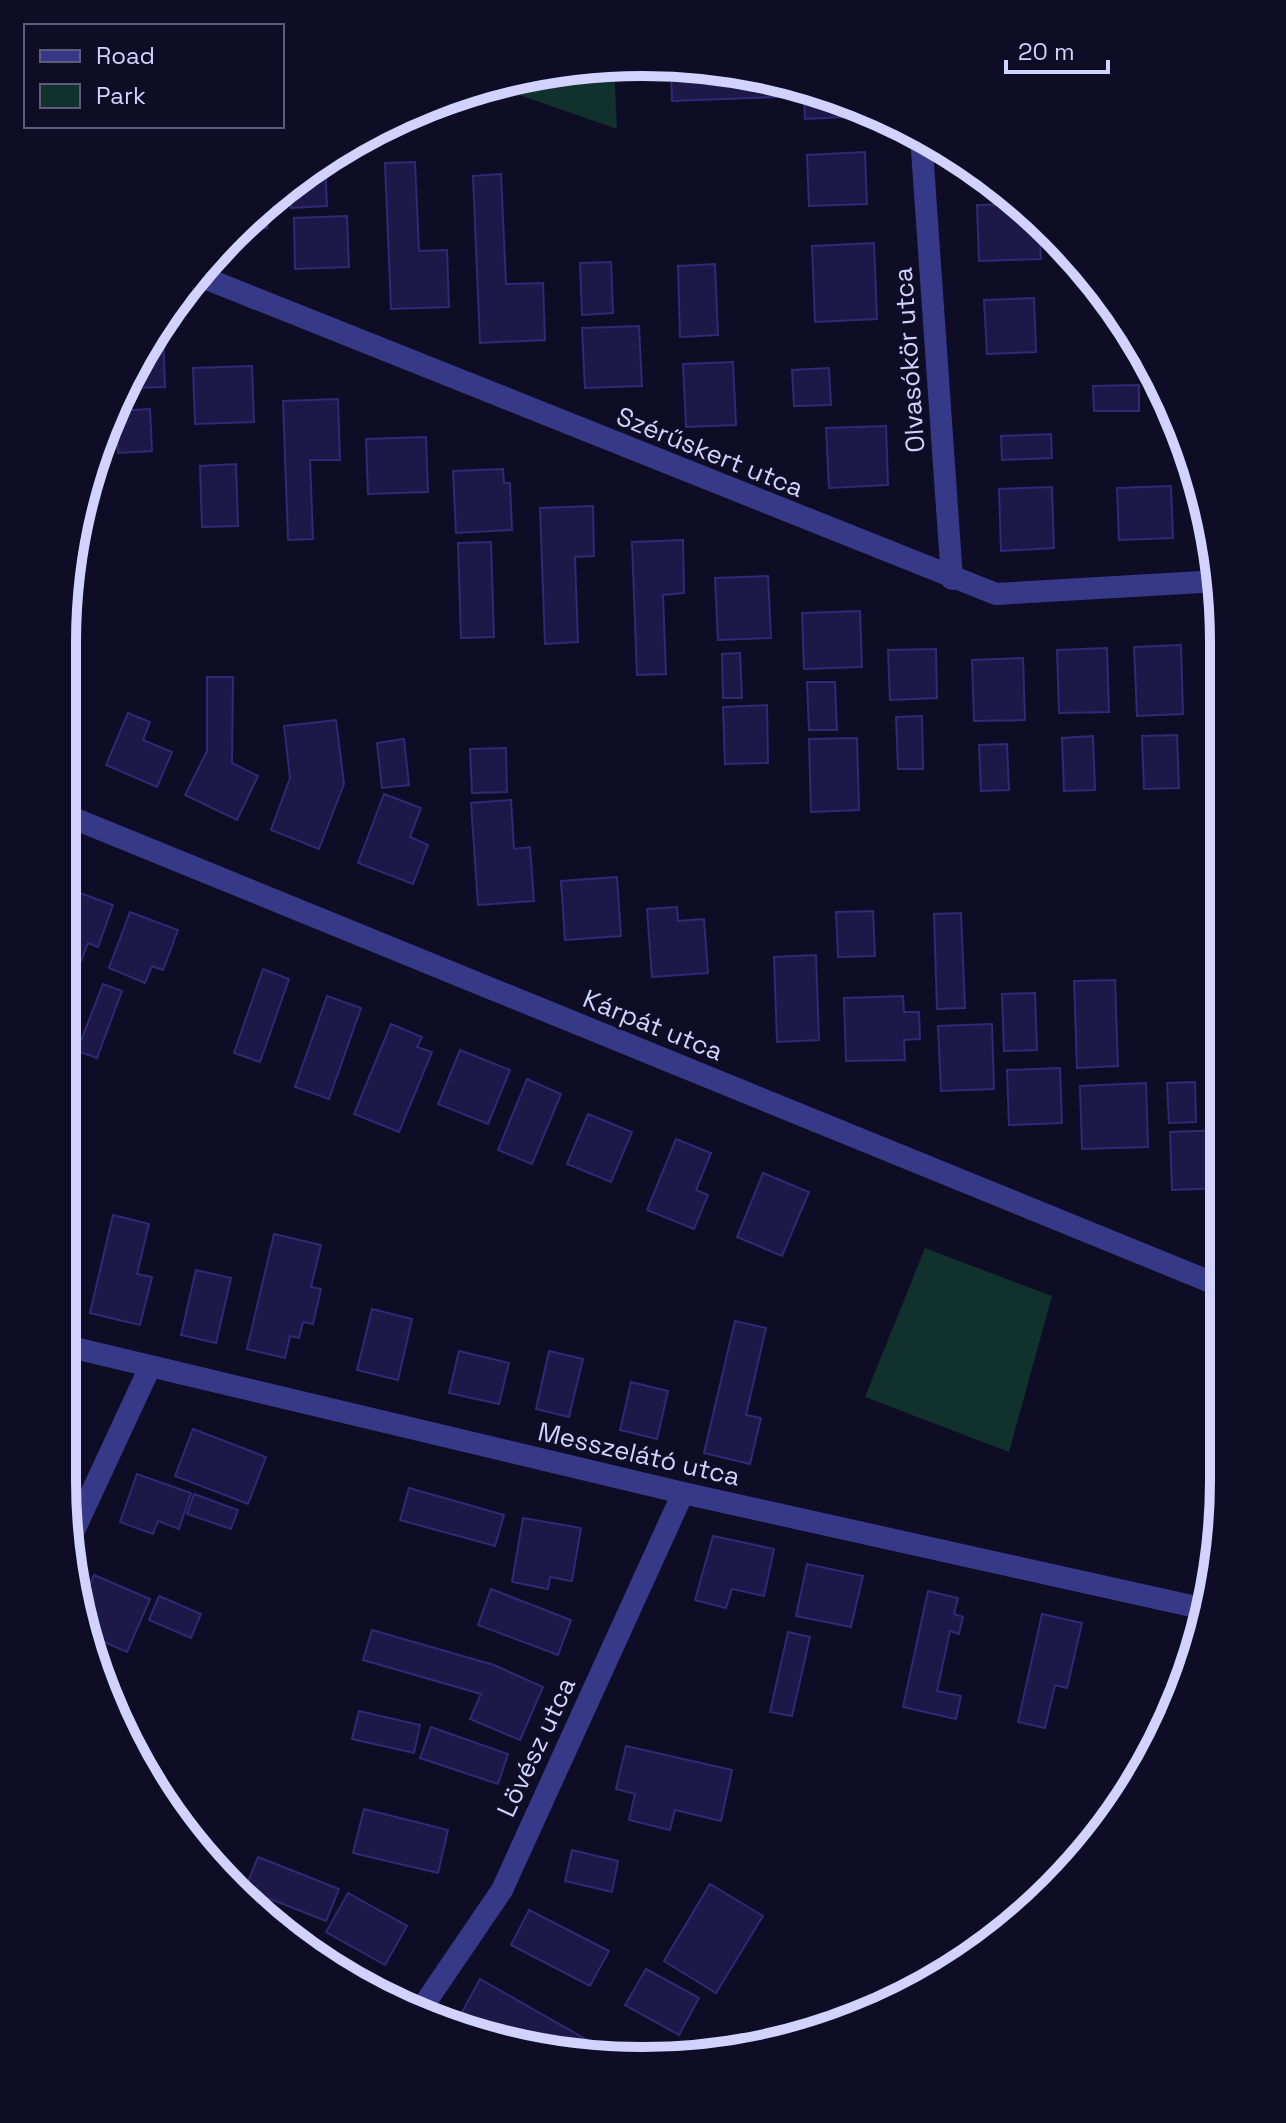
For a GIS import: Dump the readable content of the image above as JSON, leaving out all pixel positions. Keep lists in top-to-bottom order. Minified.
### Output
{"streets":{"street":["Olvasókör utca","Szérűskert utca","Kárpát utca","Messzelátó utca","Lövész utca"]},"crossings":[["Olvasókör utca","Szérűskert utca"],["Messzelátó utca","Lövész utca"]],"legend":["Road","Park"],"scale_bar":"20 m"}
